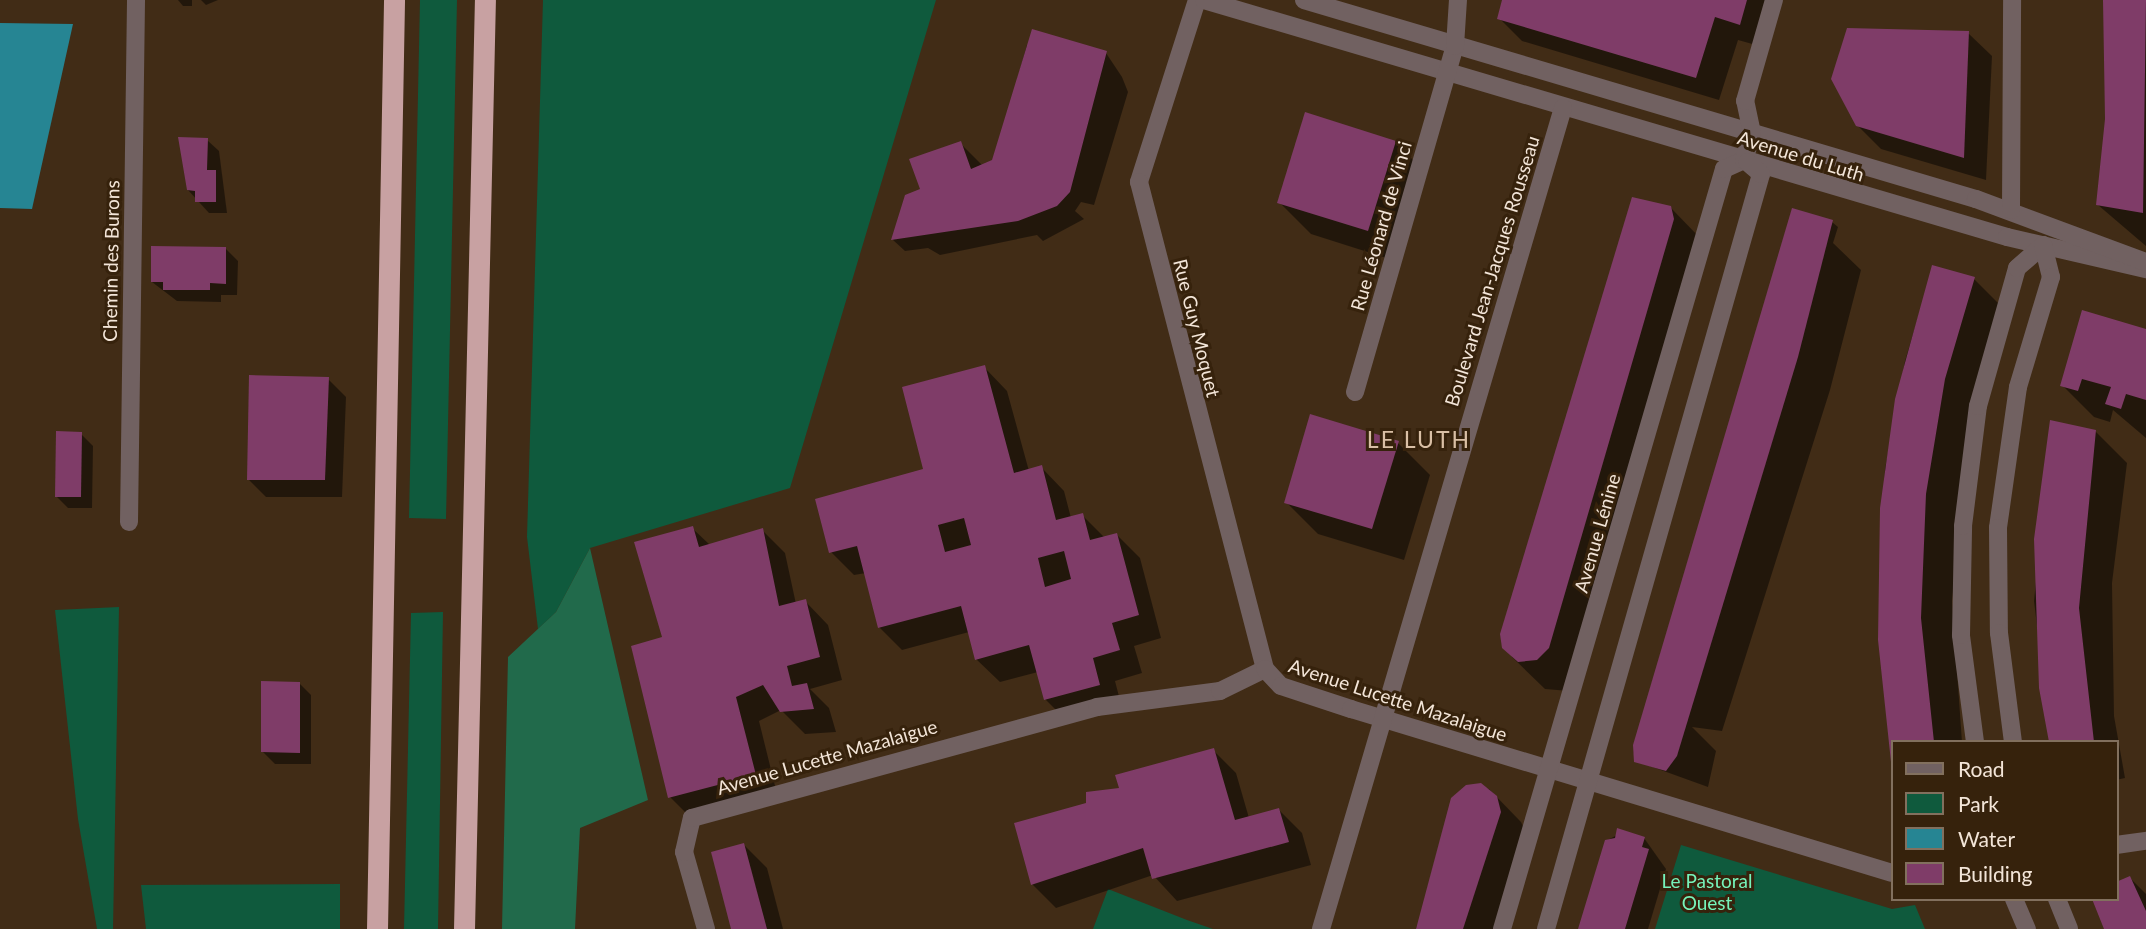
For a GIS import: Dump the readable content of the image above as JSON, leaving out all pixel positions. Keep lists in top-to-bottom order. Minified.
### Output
{"streets":{"street":["Avenue du Luth","Rue Léonard de Vinci","Chemin des Burons","Boulevard Jean-Jacques Rousseau","Rue Guy Moquet","Avenue Lénine","Avenue Lucette Mazalaigue"]},"crossings":[["Avenue du Luth","Rue Léonard de Vinci"],["Avenue du Luth","Boulevard Jean-Jacques Rousseau"],["Avenue du Luth","Avenue Lénine"],["Boulevard Jean-Jacques Rousseau","Avenue Lucette Mazalaigue"],["Rue Guy Moquet","Avenue Lucette Mazalaigue"],["Avenue Lénine","Avenue Lucette Mazalaigue"]],"districts":["LE LUTH"],"parks":["Le Pastoral Ouest"],"legend":["Road","Park","Water","Building"]}
